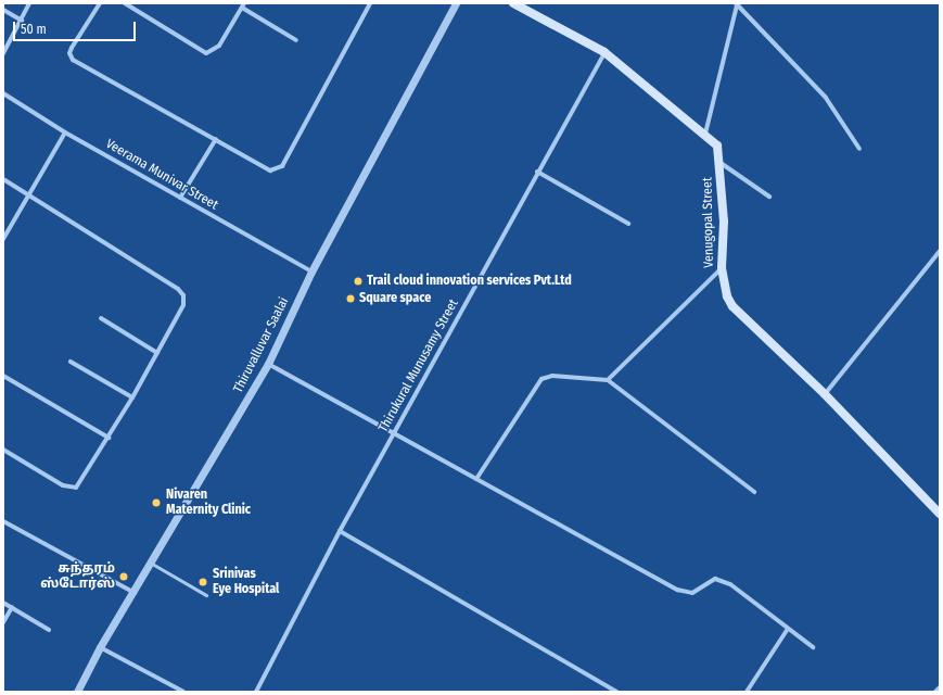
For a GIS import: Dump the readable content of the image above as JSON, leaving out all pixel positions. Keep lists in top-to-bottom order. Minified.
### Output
{"streets":{"main road":["Venugopal Street"],"street":["Veerama Munivar Street","Thiruvalluvar Saalai","Thirukural Munusamy Street"]},"crossings":[["Veerama Munivar Street","Thiruvalluvar Saalai"],["Venugopal Street","Thirukural Munusamy Street"]],"places":["Trail cloud innovation services Pvt.Ltd","Square space","Nivaren Maternity Clinic","சுந்தரம் ஸ்டோர்ஸ்","Srinivas Eye Hospital"],"scale_bar":"50 m"}
